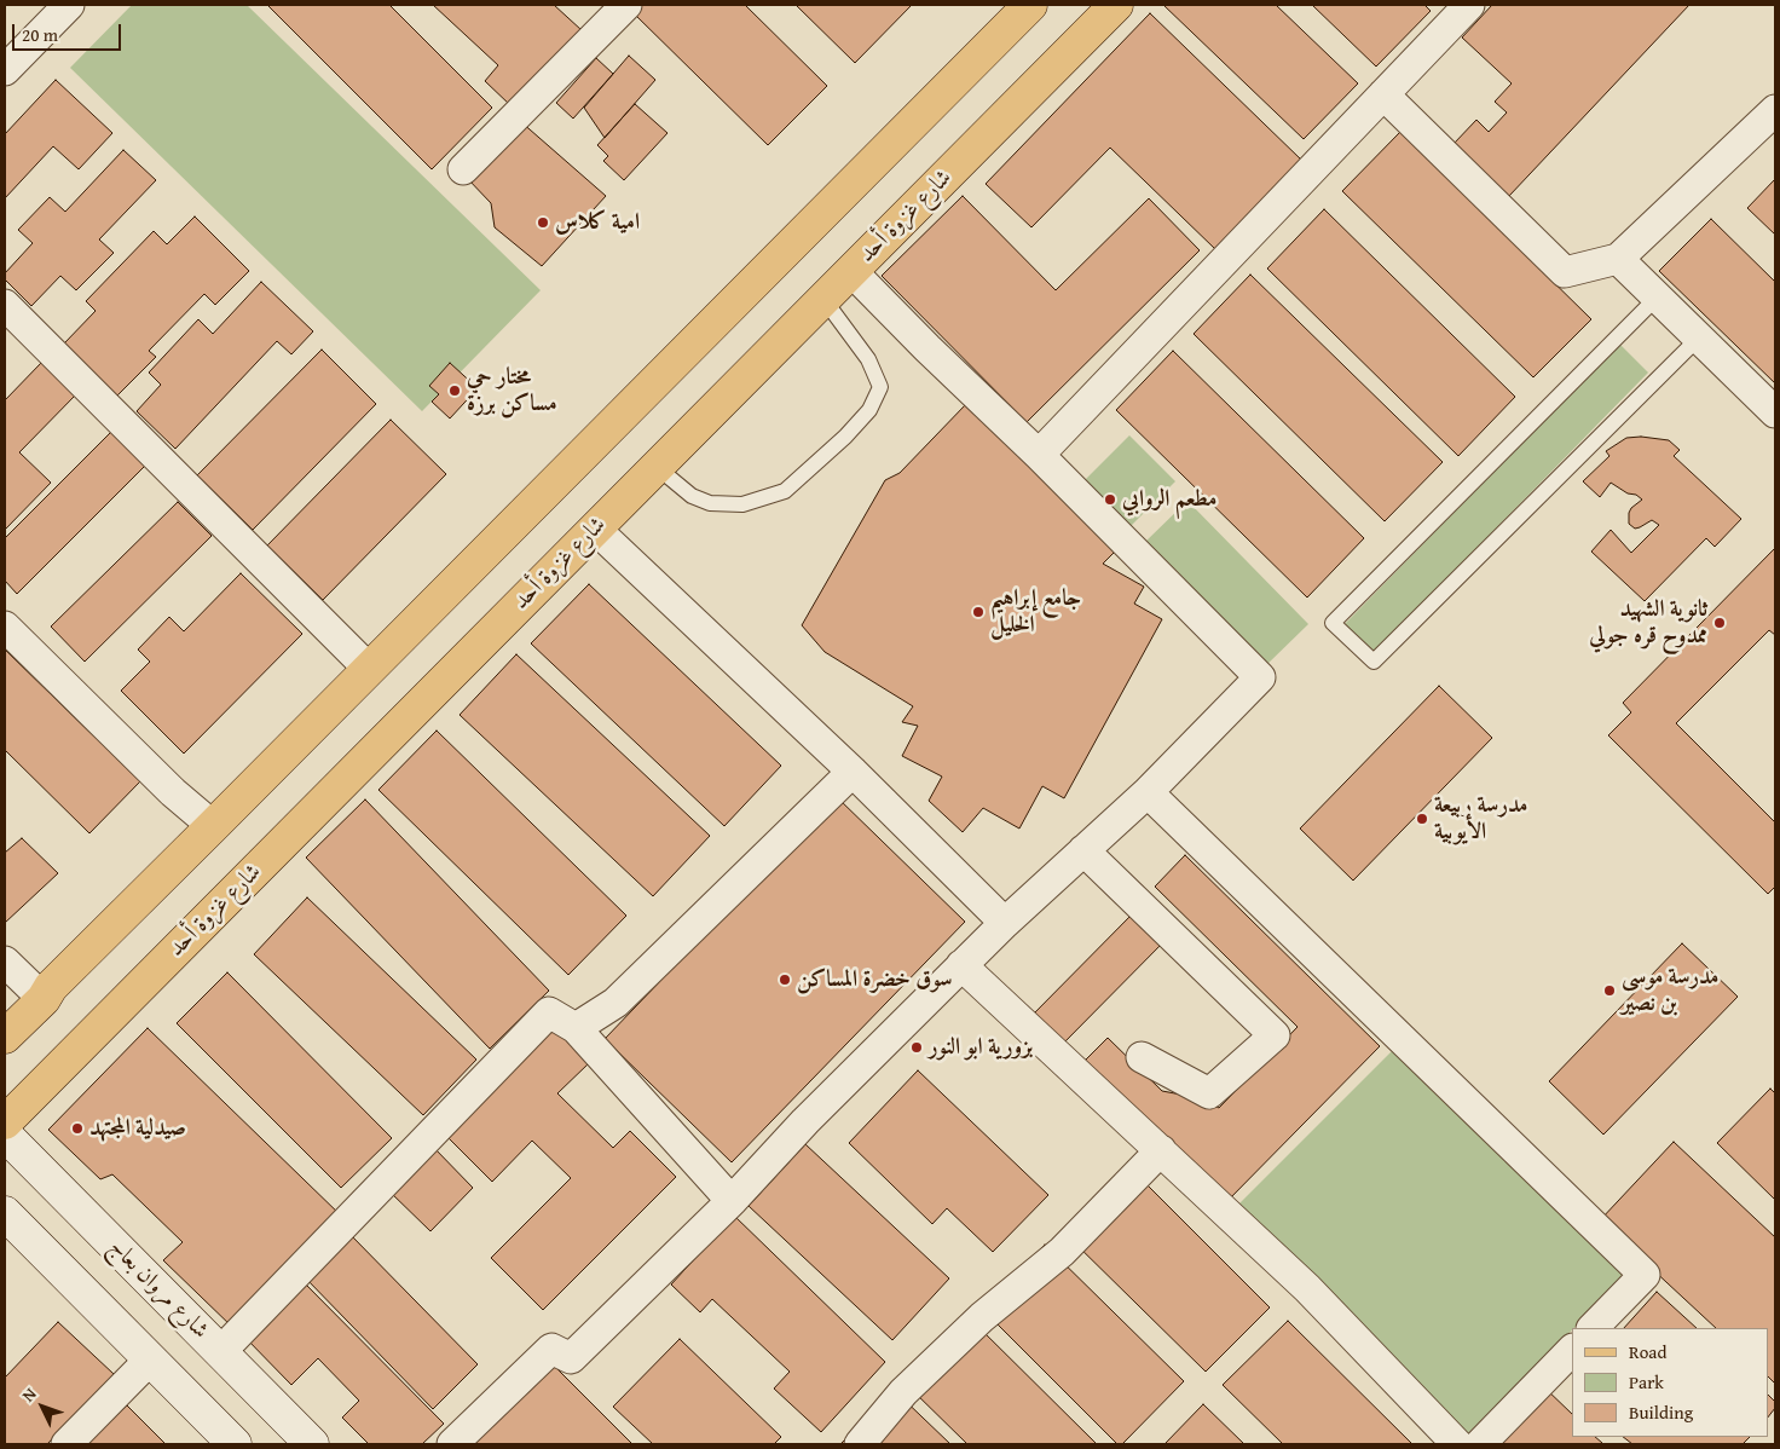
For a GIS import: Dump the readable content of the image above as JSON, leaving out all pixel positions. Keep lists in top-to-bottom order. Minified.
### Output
{"streets":{"main road":["شارع غزوة أحد","شارع مروان بعاج"]},"places":["امية كلاس","مختار حي مساكن برزة","مطعم الروابي","جامع إبراهيم الخليل","ثانوية الشهيد ممدوح قره جولي","مدرسة ربيعة الأيوبية","سوق خضرة المساكن","مدرسة موسى بن نصير","بزورية ابو النور","صيدلية المجتهد"],"legend":["Road","Park","Building"],"scale_bar":"20 m","north":"top left"}
